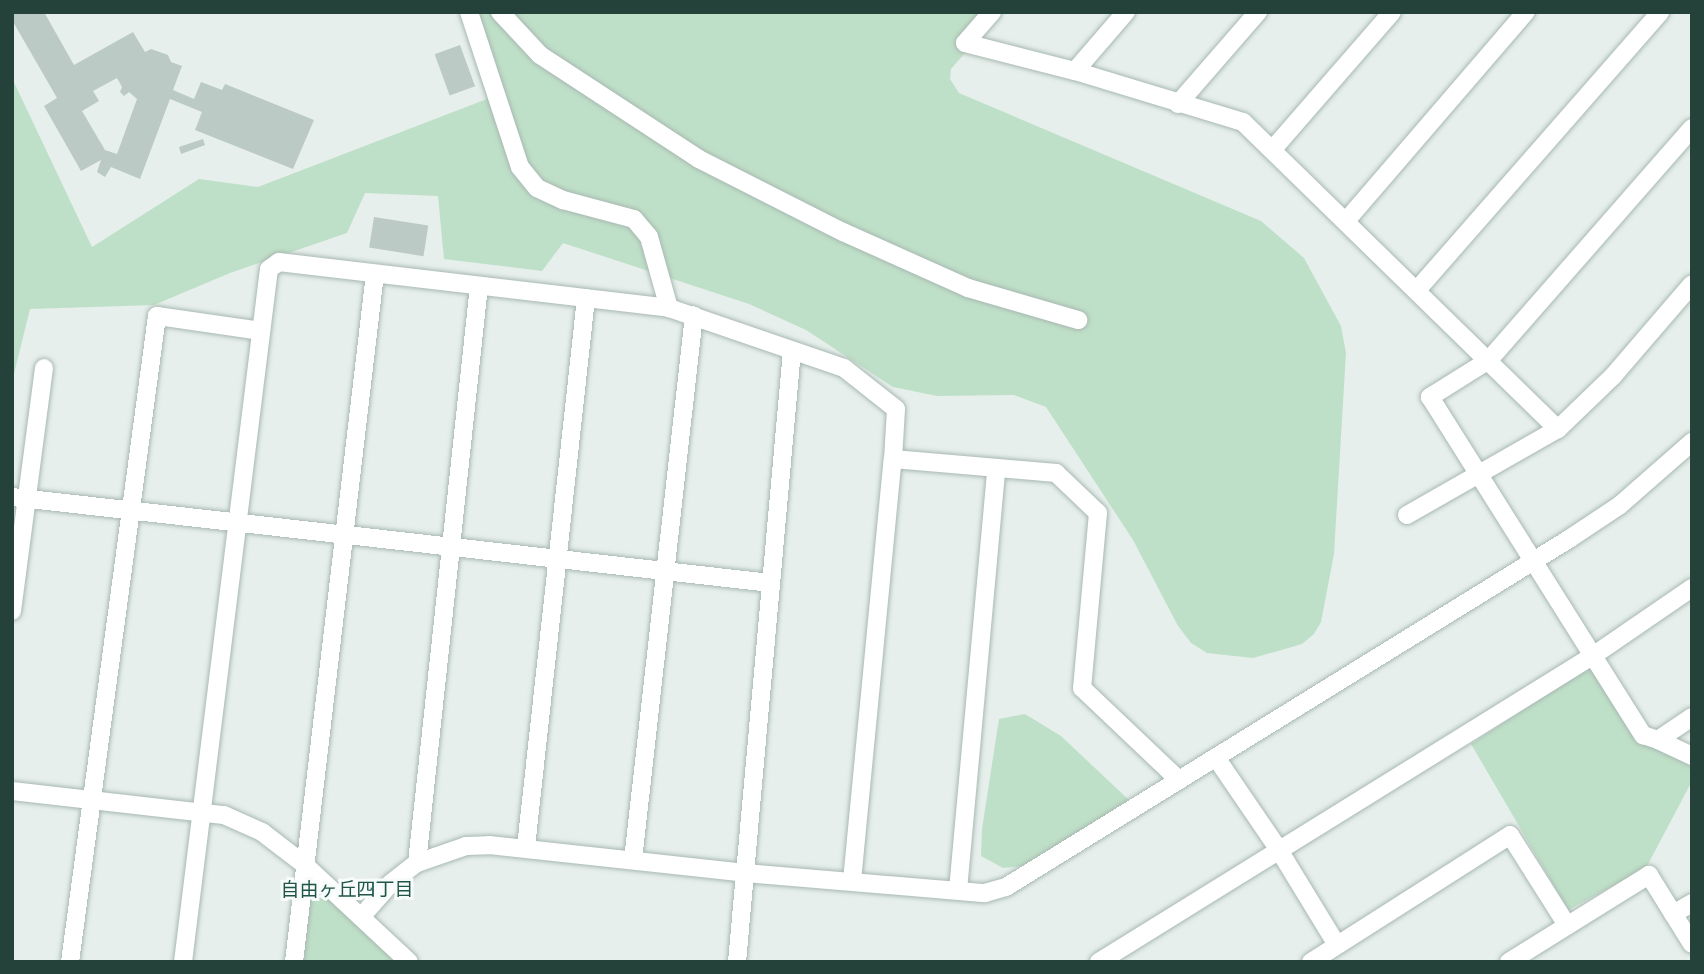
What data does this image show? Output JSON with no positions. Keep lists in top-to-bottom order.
{
  "districts": ["自由ヶ丘四丁目"]
}
